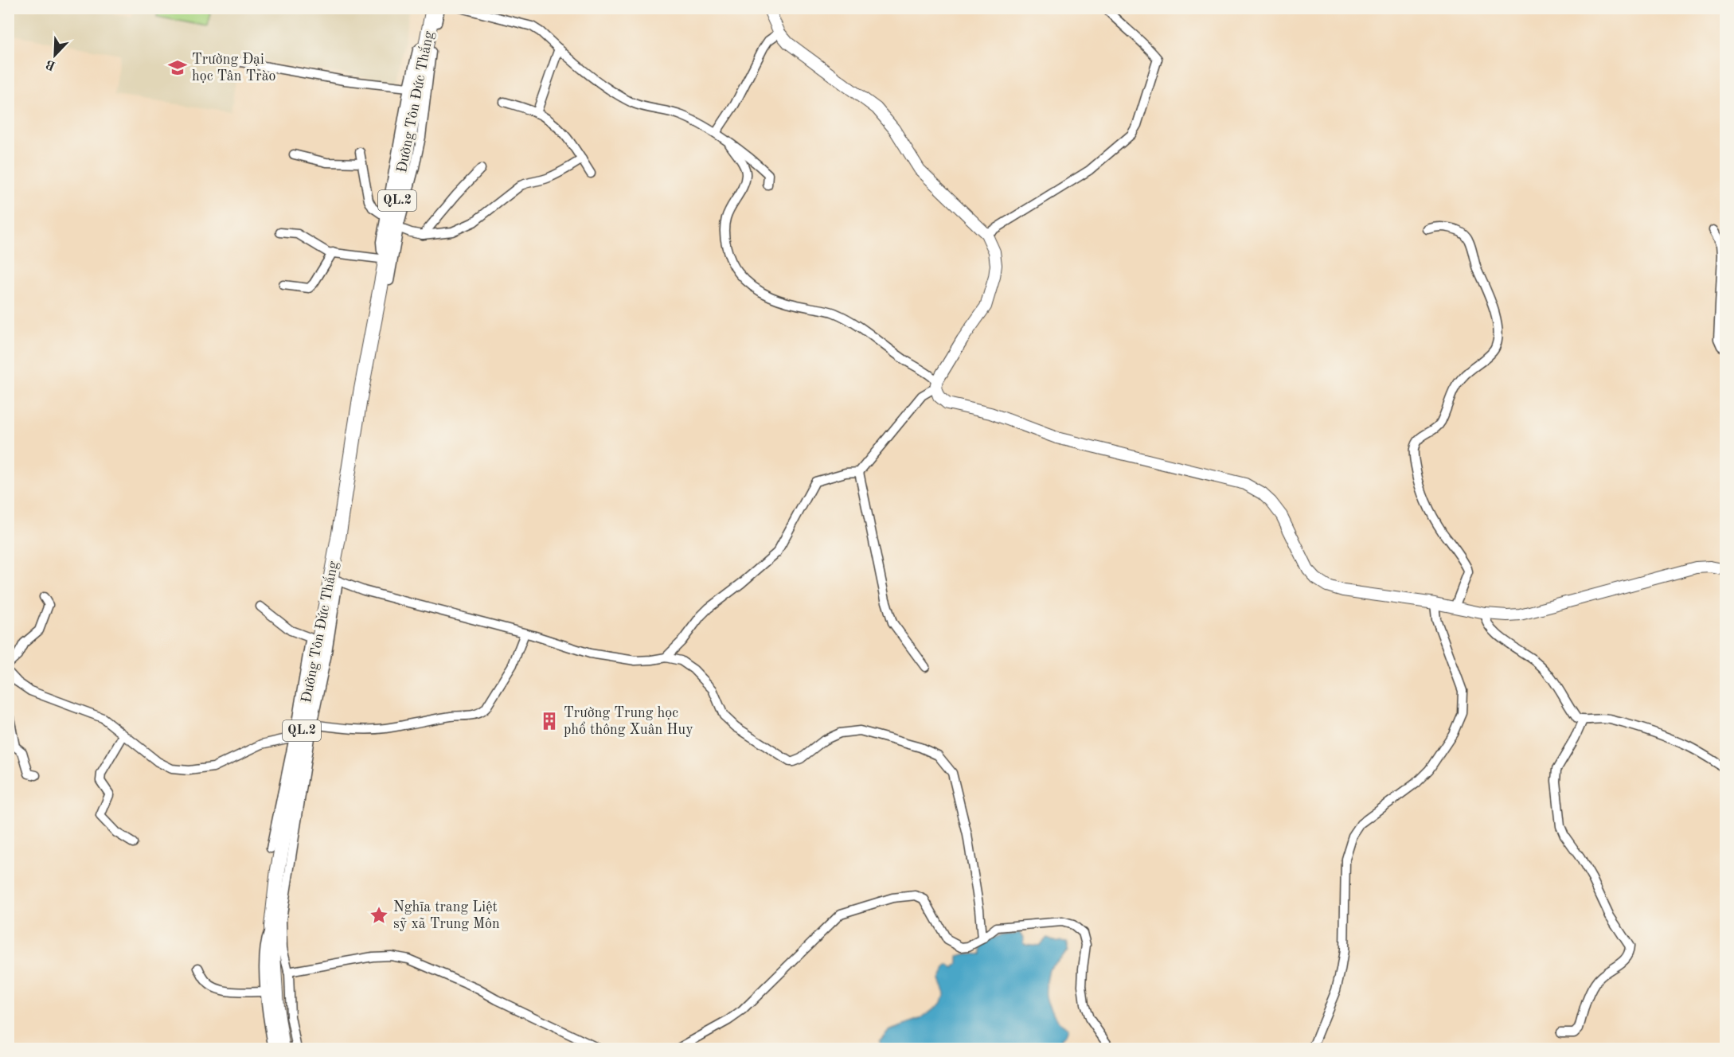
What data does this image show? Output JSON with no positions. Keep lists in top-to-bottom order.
{
  "streets": {
    "highway": ["Đường Tôn Đức Thắng", "QL.2"]
  },
  "places": {
    "school or university": ["Trường Đại học Tân Trào"],
    "building": ["Trường Trung học phổ thông Xuân Huy"],
    "place": ["Nghĩa trang Liệt sỹ xã Trung Môn"]
  },
  "north": "bottom left"
}
